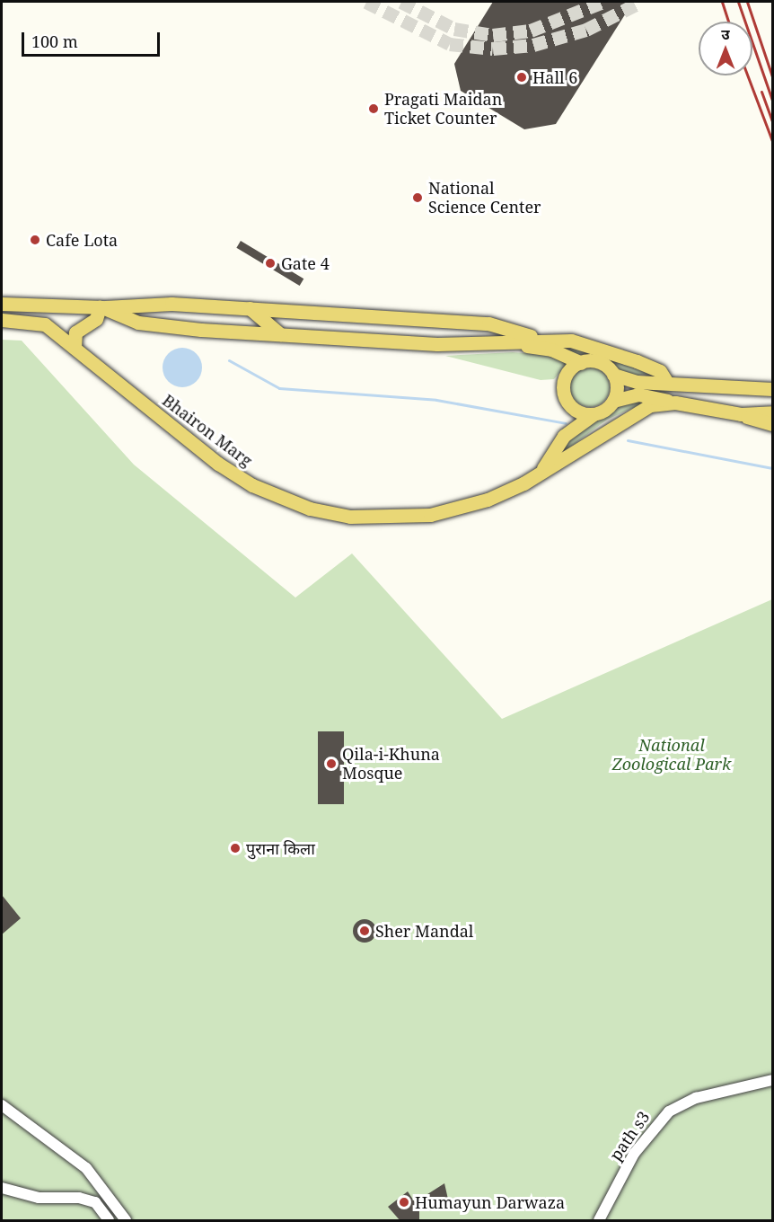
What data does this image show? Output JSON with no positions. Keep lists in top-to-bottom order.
{
  "streets": {
    "main road": ["Bhairon Marg"],
    "street": ["path s3"]
  },
  "parks": ["National Zoological Park"],
  "places": [
    "Hall 6",
    "Pragati Maidan Ticket Counter",
    "National Science Center",
    "Cafe Lota",
    "Gate 4",
    "Qila-i-Khuna Mosque",
    "पुराना किला",
    "Sher Mandal",
    "Humayun Darwaza"
  ],
  "scale_bar": "100 m",
  "north": "top"
}
